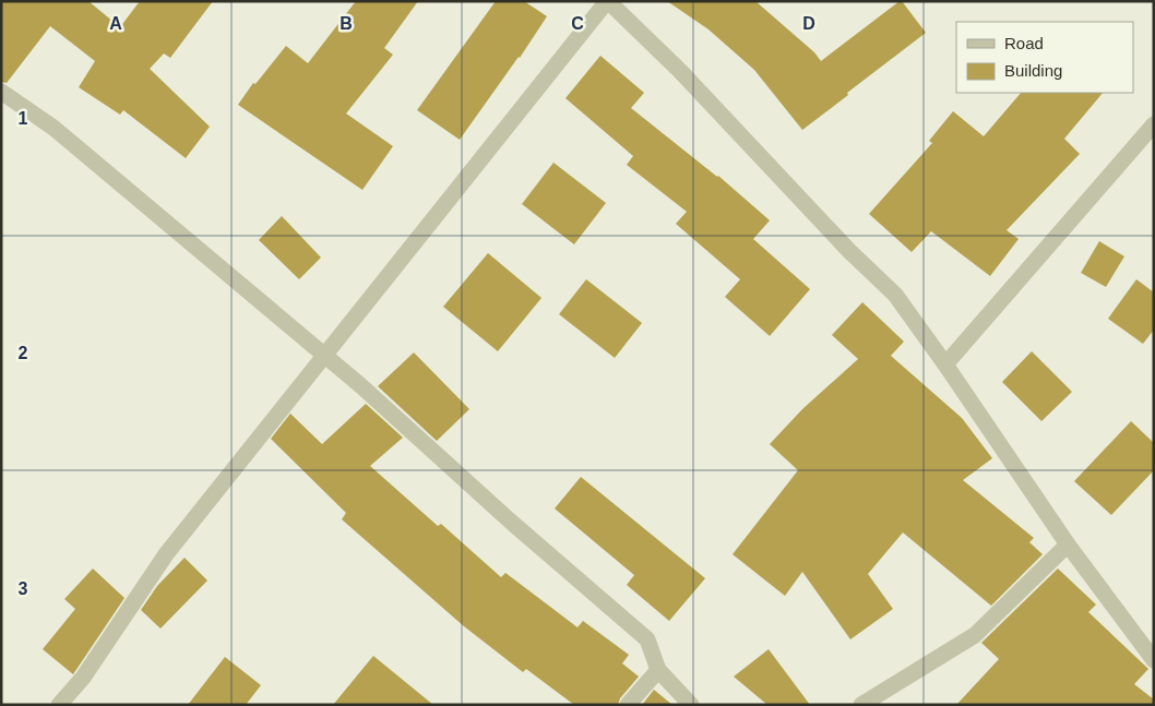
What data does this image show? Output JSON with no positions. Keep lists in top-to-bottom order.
{
  "legend": ["Road", "Building"],
  "grid": {
    "columns": [
      "A",
      "B",
      "C",
      "D"
    ],
    "rows": ["1", "2", "3"]
  }
}
